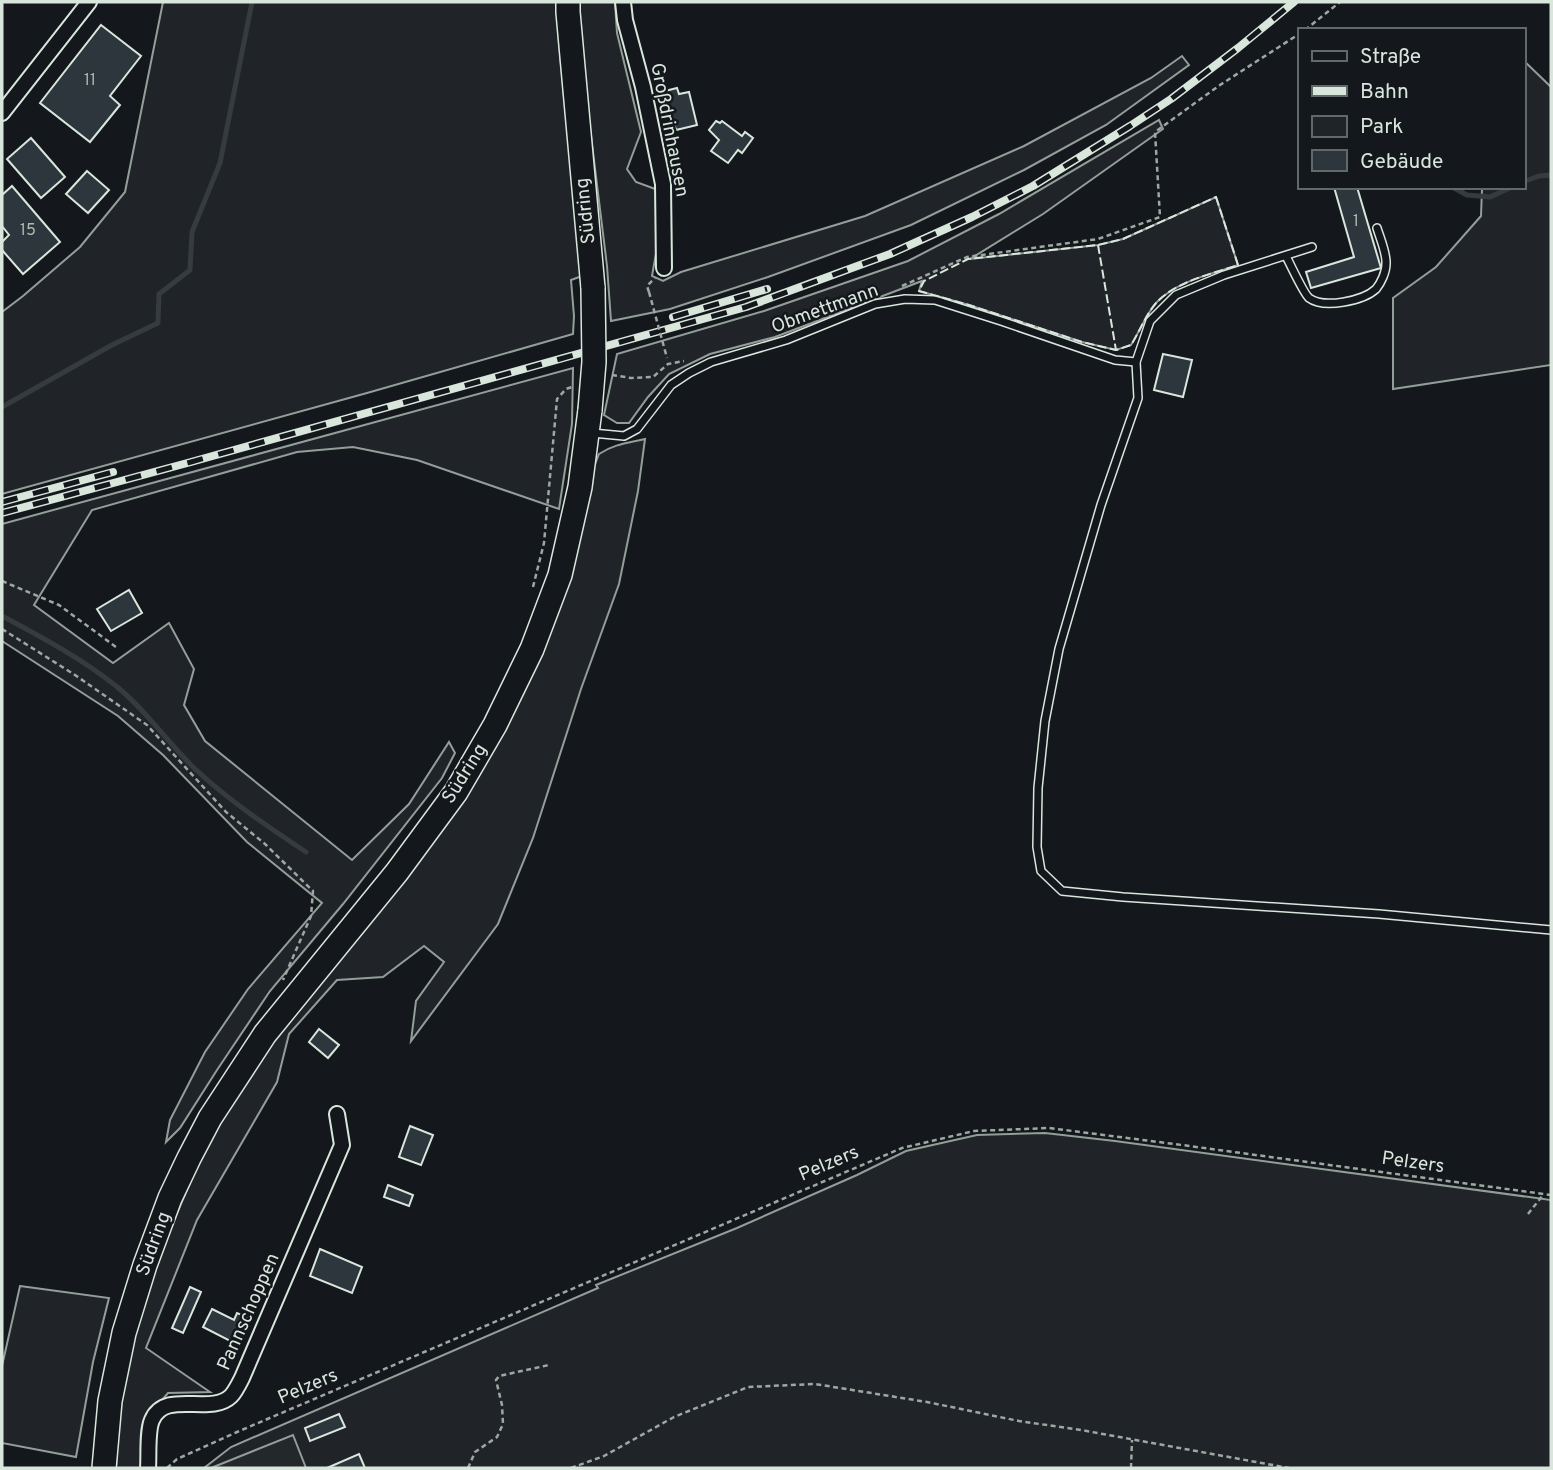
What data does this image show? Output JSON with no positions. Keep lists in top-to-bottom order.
{
  "streets": {
    "main road": ["Südring"],
    "street": ["Großdrinhausen", "Pannschoppen"],
    "lane": ["Obmettmann"],
    "path": ["Pelzers"]
  },
  "crossings": [
    ["Südring", "Obmettmann"]
  ],
  "house_numbers": ["11", "1", "15"],
  "legend": [
    "Straße",
    "Bahn",
    "Park",
    "Gebäude"
  ]
}
